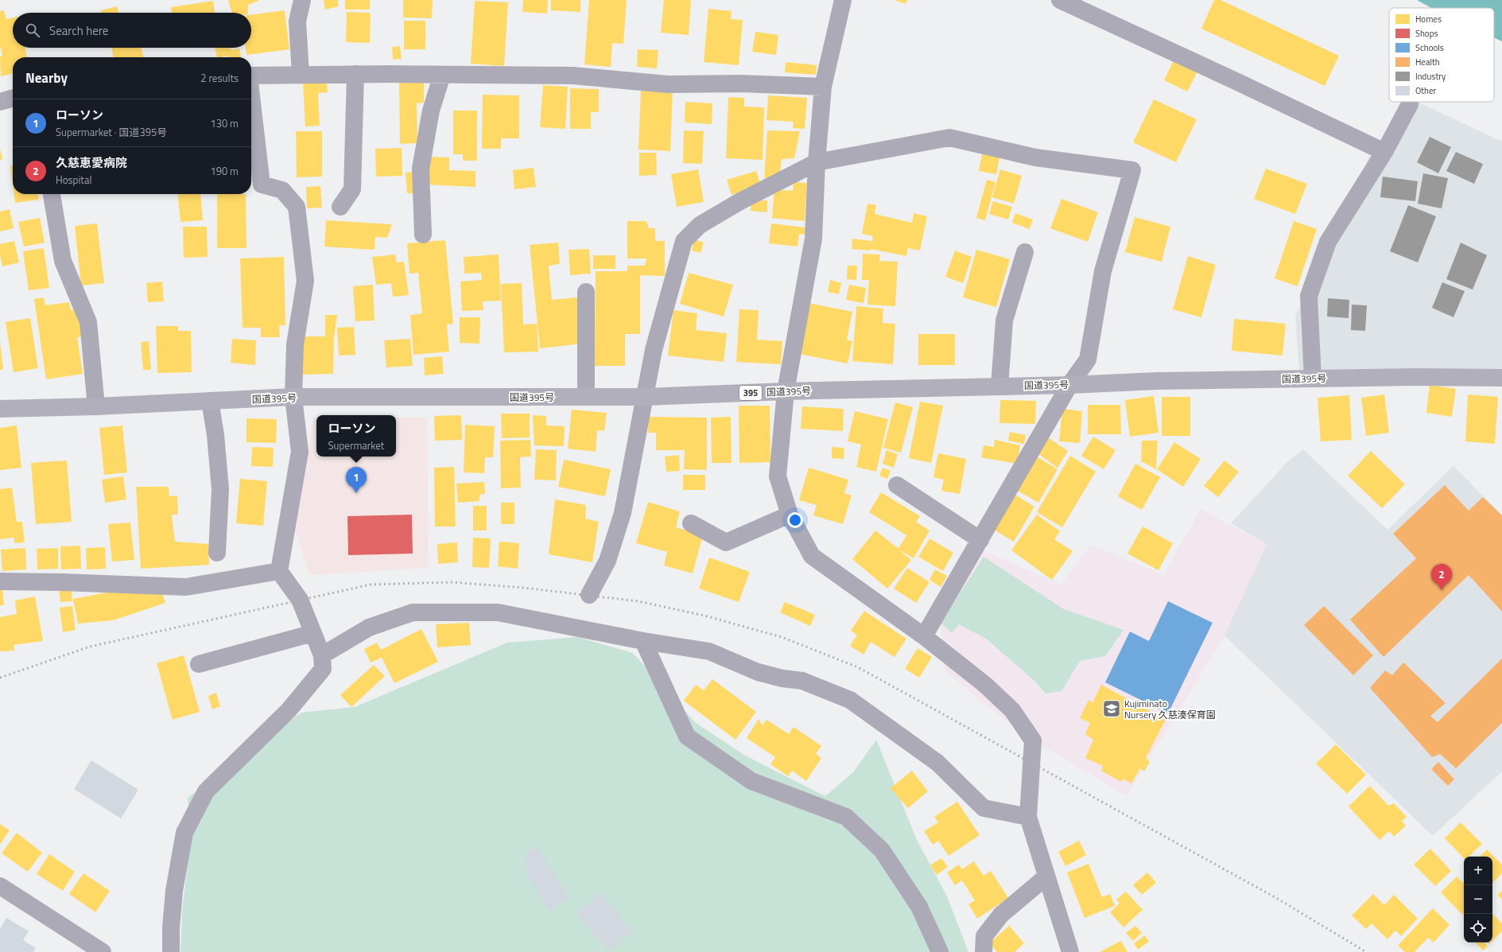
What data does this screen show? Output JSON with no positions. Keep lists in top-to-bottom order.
{
  "streets": {
    "highway": ["国道395号", "395"]
  },
  "places": {
    "school or university": ["Kujiminato Nursery 久慈湊保育園"]
  },
  "legend": [
    "Homes",
    "Shops",
    "Schools",
    "Health",
    "Industry",
    "Other"
  ],
  "page": {
    "search": "Search here",
    "heading": ["Nearby", "2 results"],
    "list": [
      {
        "mark": "1",
        "name": "ローソン",
        "note": "Supermarket · 国道395号",
        "value": "130 m"
      },
      {
        "mark": "2",
        "name": "久慈恵愛病院",
        "note": "Hospital",
        "value": "190 m"
      }
    ],
    "popup": ["ローソン", "Supermarket"],
    "pins": ["1", "2"],
    "map_buttons": ["+", "−"]
  }
}
